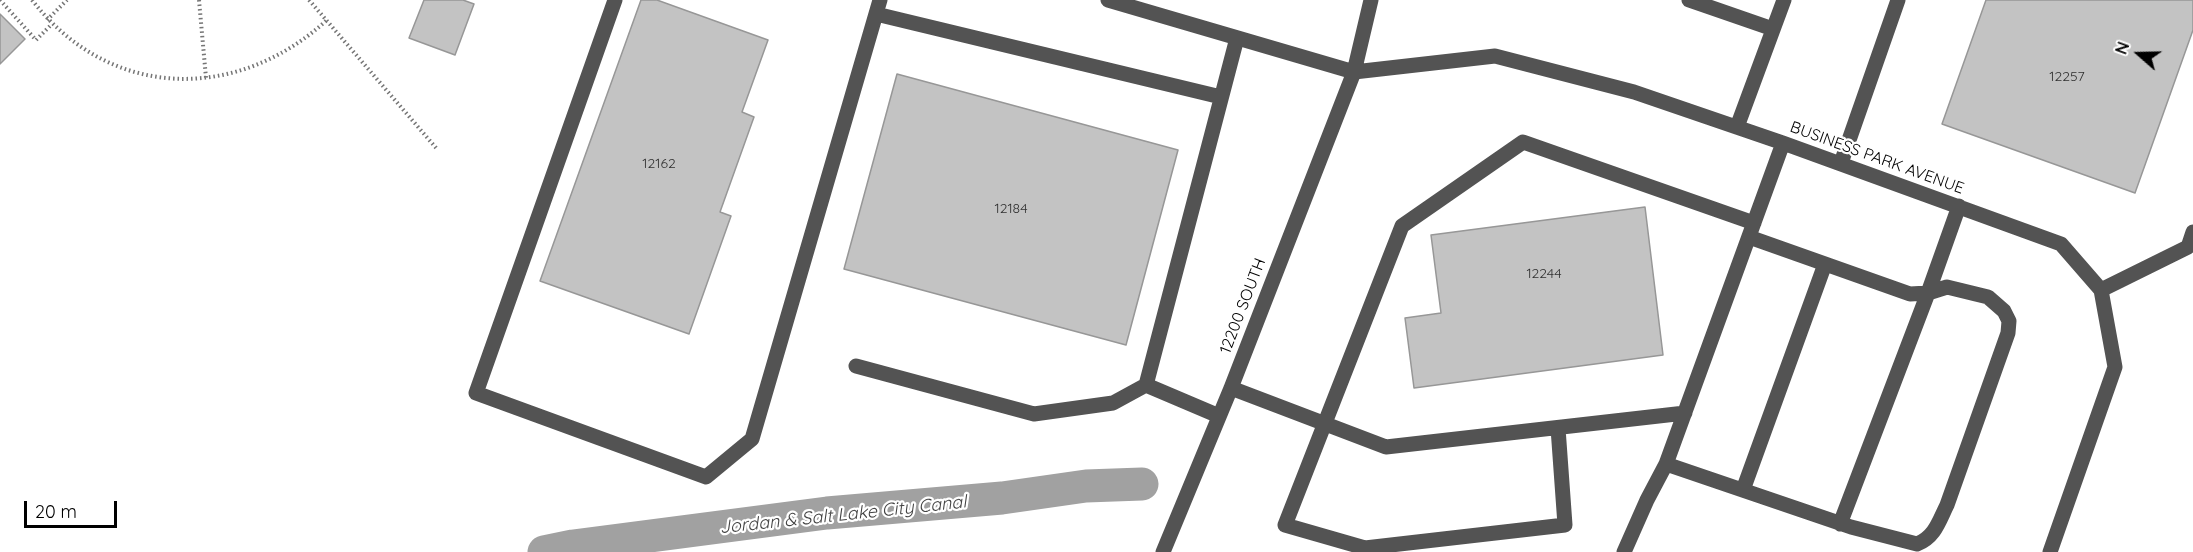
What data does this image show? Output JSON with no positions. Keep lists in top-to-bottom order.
{
  "streets": {
    "street": ["BUSINESS PARK AVENUE", "12200 SOUTH"]
  },
  "crossings": [
    ["BUSINESS PARK AVENUE", "12200 SOUTH"]
  ],
  "water": ["Jordan & Salt Lake City Canal"],
  "house_numbers": [
    "12257",
    "12162",
    "12184",
    "12244"
  ],
  "scale_bar": "20 m",
  "north": "left"
}
